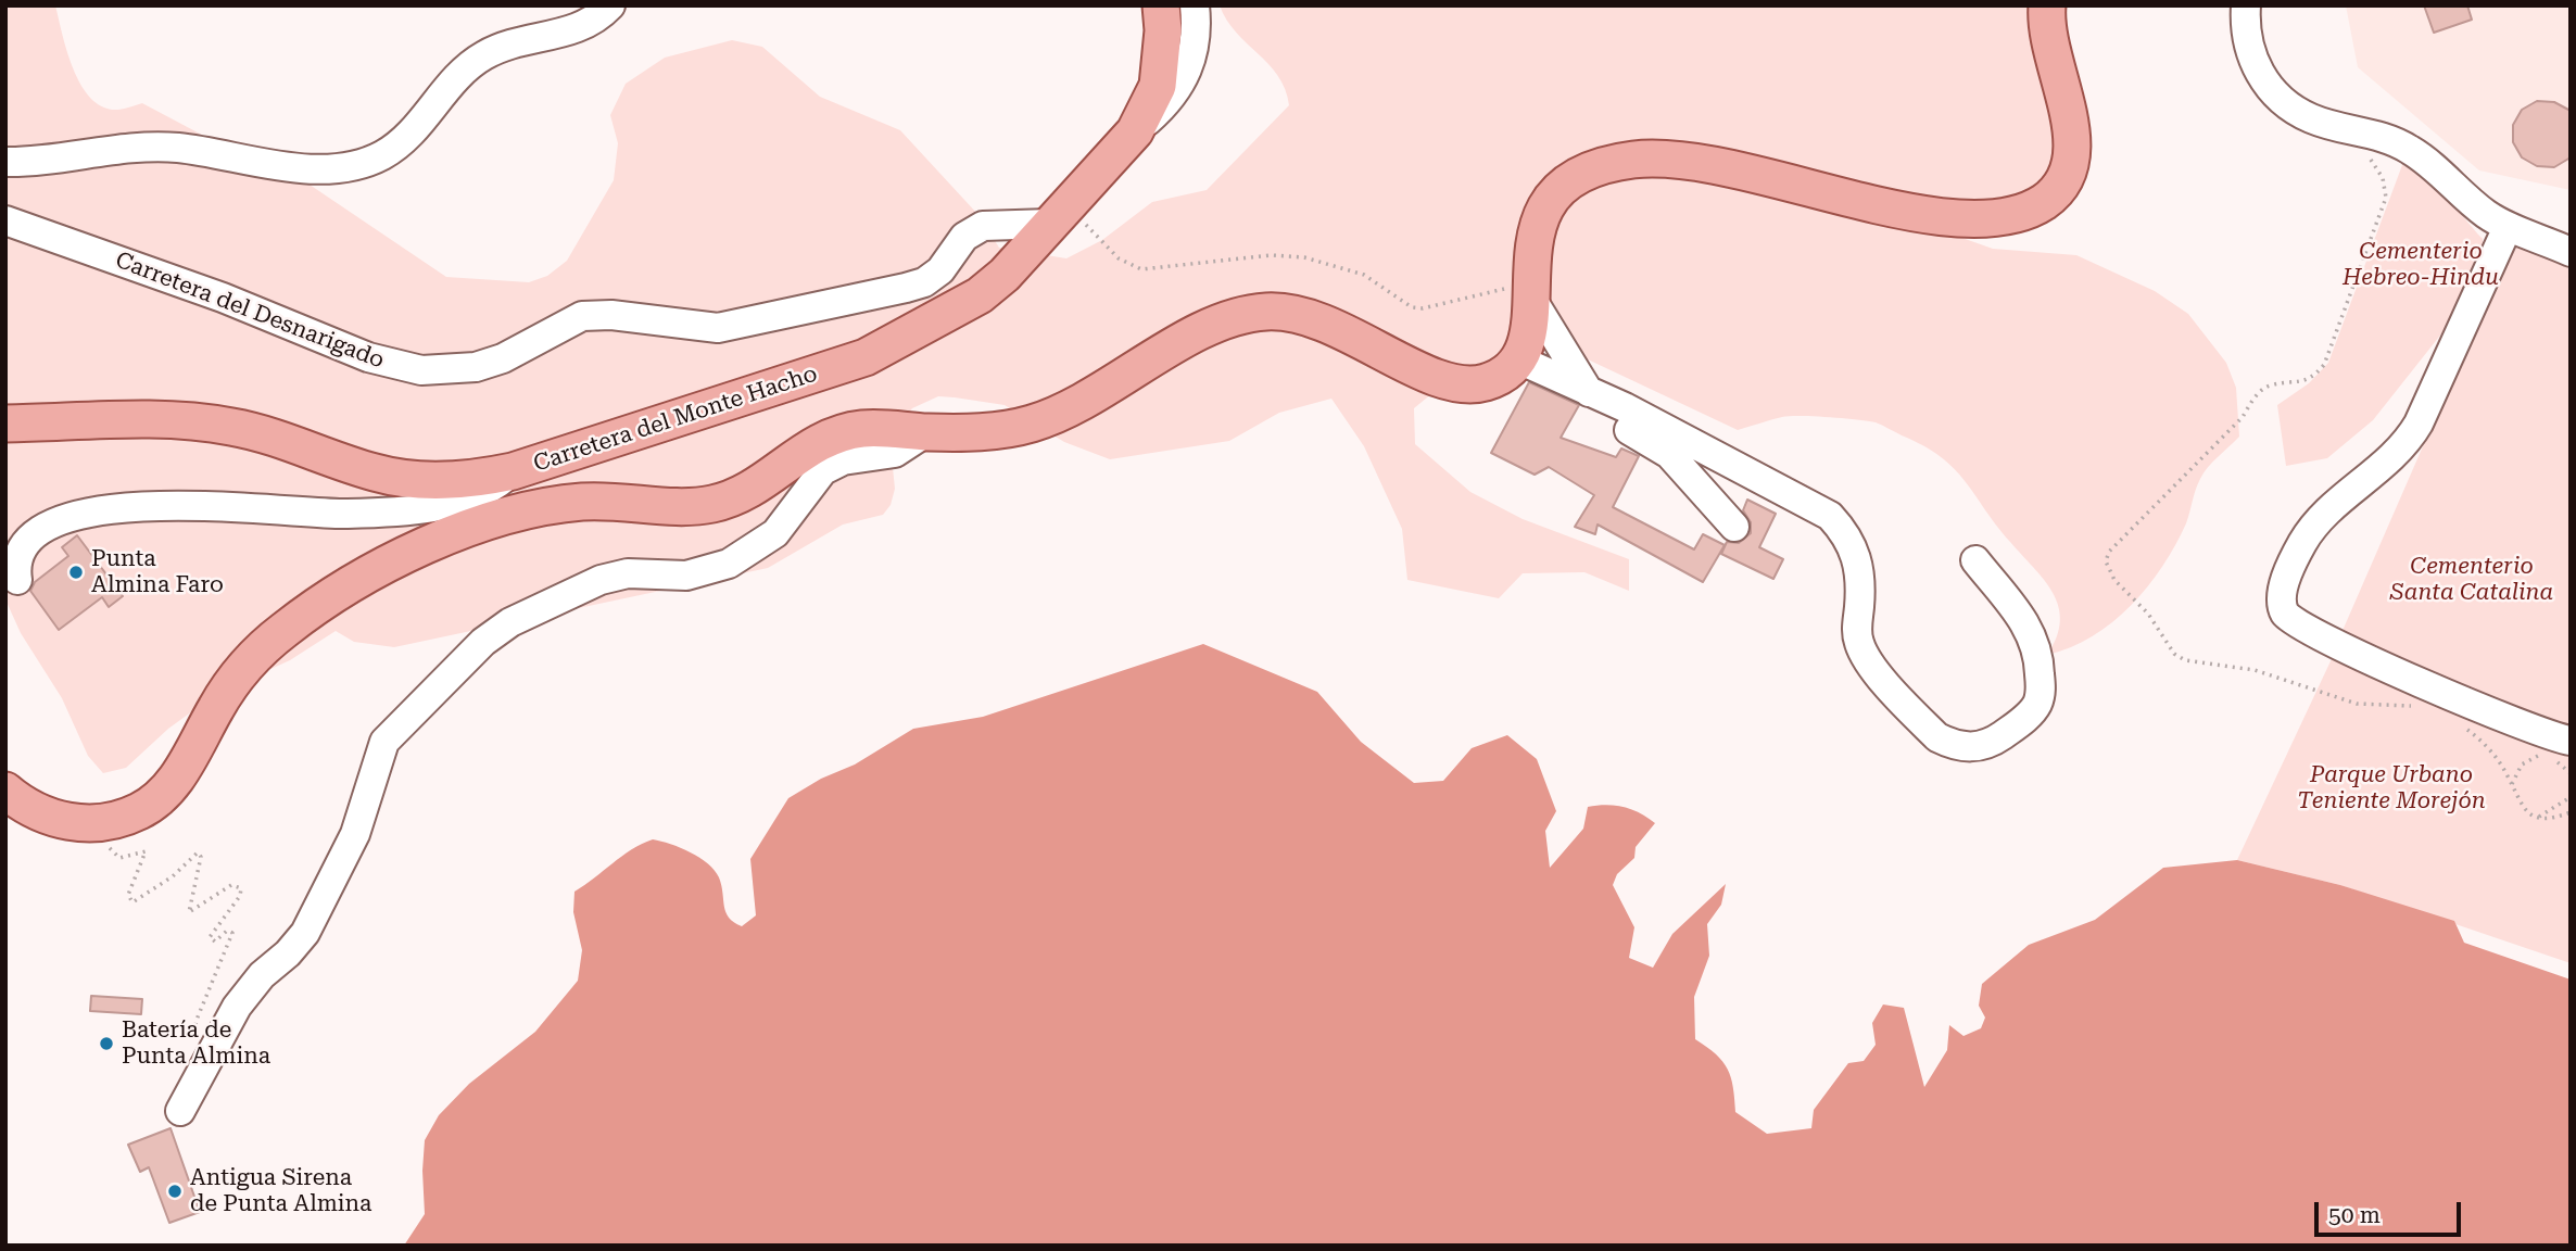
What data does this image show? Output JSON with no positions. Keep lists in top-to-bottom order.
{
  "streets": {
    "main road": ["Carretera del Monte Hacho"],
    "street": ["Carretera del Desnarigado"]
  },
  "crossings": [
    ["Carretera del Desnarigado", "Carretera del Monte Hacho"]
  ],
  "parks": ["Cementerio Hebreo-Hindu", "Cementerio Santa Catalina", "Parque Urbano Teniente Morejón"],
  "places": ["Punta Almina Faro", "Batería de Punta Almina", "Antigua Sirena de Punta Almina"],
  "scale_bar": "50 m"
}
